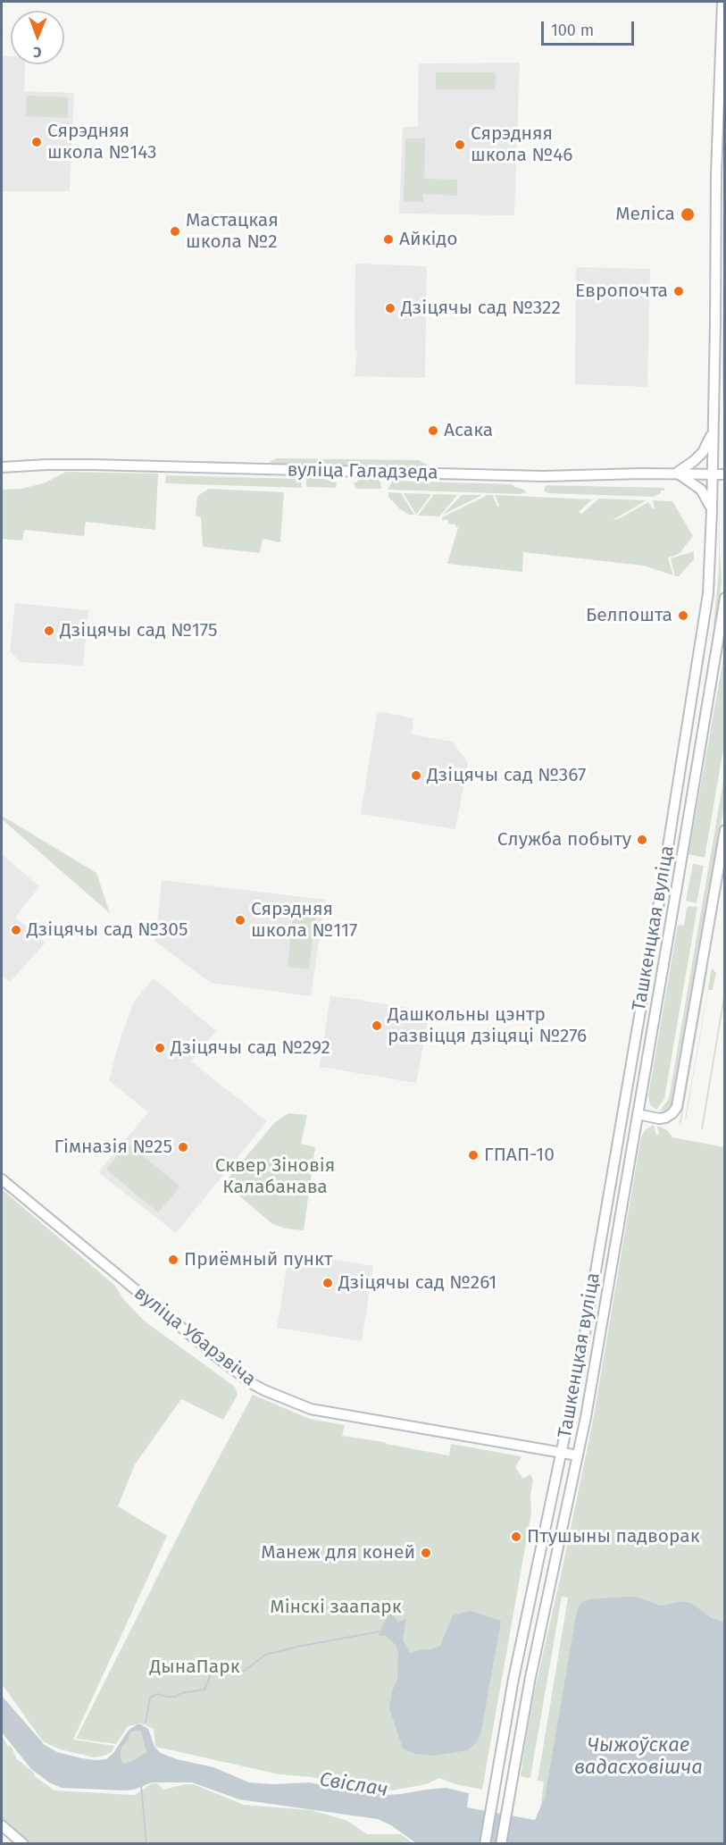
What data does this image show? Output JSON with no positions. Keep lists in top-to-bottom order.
{
  "streets": {
    "main road": ["вуліца Галадзеда", "Ташкенцкая вуліца", "вуліца Убарэвіча"]
  },
  "crossings": [
    ["вуліца Галадзеда", "Ташкенцкая вуліца"],
    ["Ташкенцкая вуліца", "вуліца Убарэвіча"]
  ],
  "water": ["Чыжоўскае вадасховішча", "Свіслач"],
  "parks": ["Сквер Зіновія Калабанава", "Мінскі заапарк", "ДынаПарк"],
  "places": [
    "Сярэдняя школа №143",
    "Сярэдняя школа №46",
    "Меліса",
    "Мастацкая школа №2",
    "Айкідо",
    "Европочта",
    "Дзіцячы сад №322",
    "Асака",
    "Белпошта",
    "Дзіцячы сад №175",
    "Дзіцячы сад №367",
    "Служба побыту",
    "Сярэдняя школа №117",
    "Дзіцячы сад №305",
    "Дашкольны цэнтр развіцця дзіцяці №276",
    "Дзіцячы сад №292",
    "Гімназія №25",
    "ГПАП-10",
    "Приёмный пункт",
    "Дзіцячы сад №261",
    "Птушыны падворак",
    "Манеж для коней"
  ],
  "scale_bar": "100 m",
  "north": "bottom"
}
